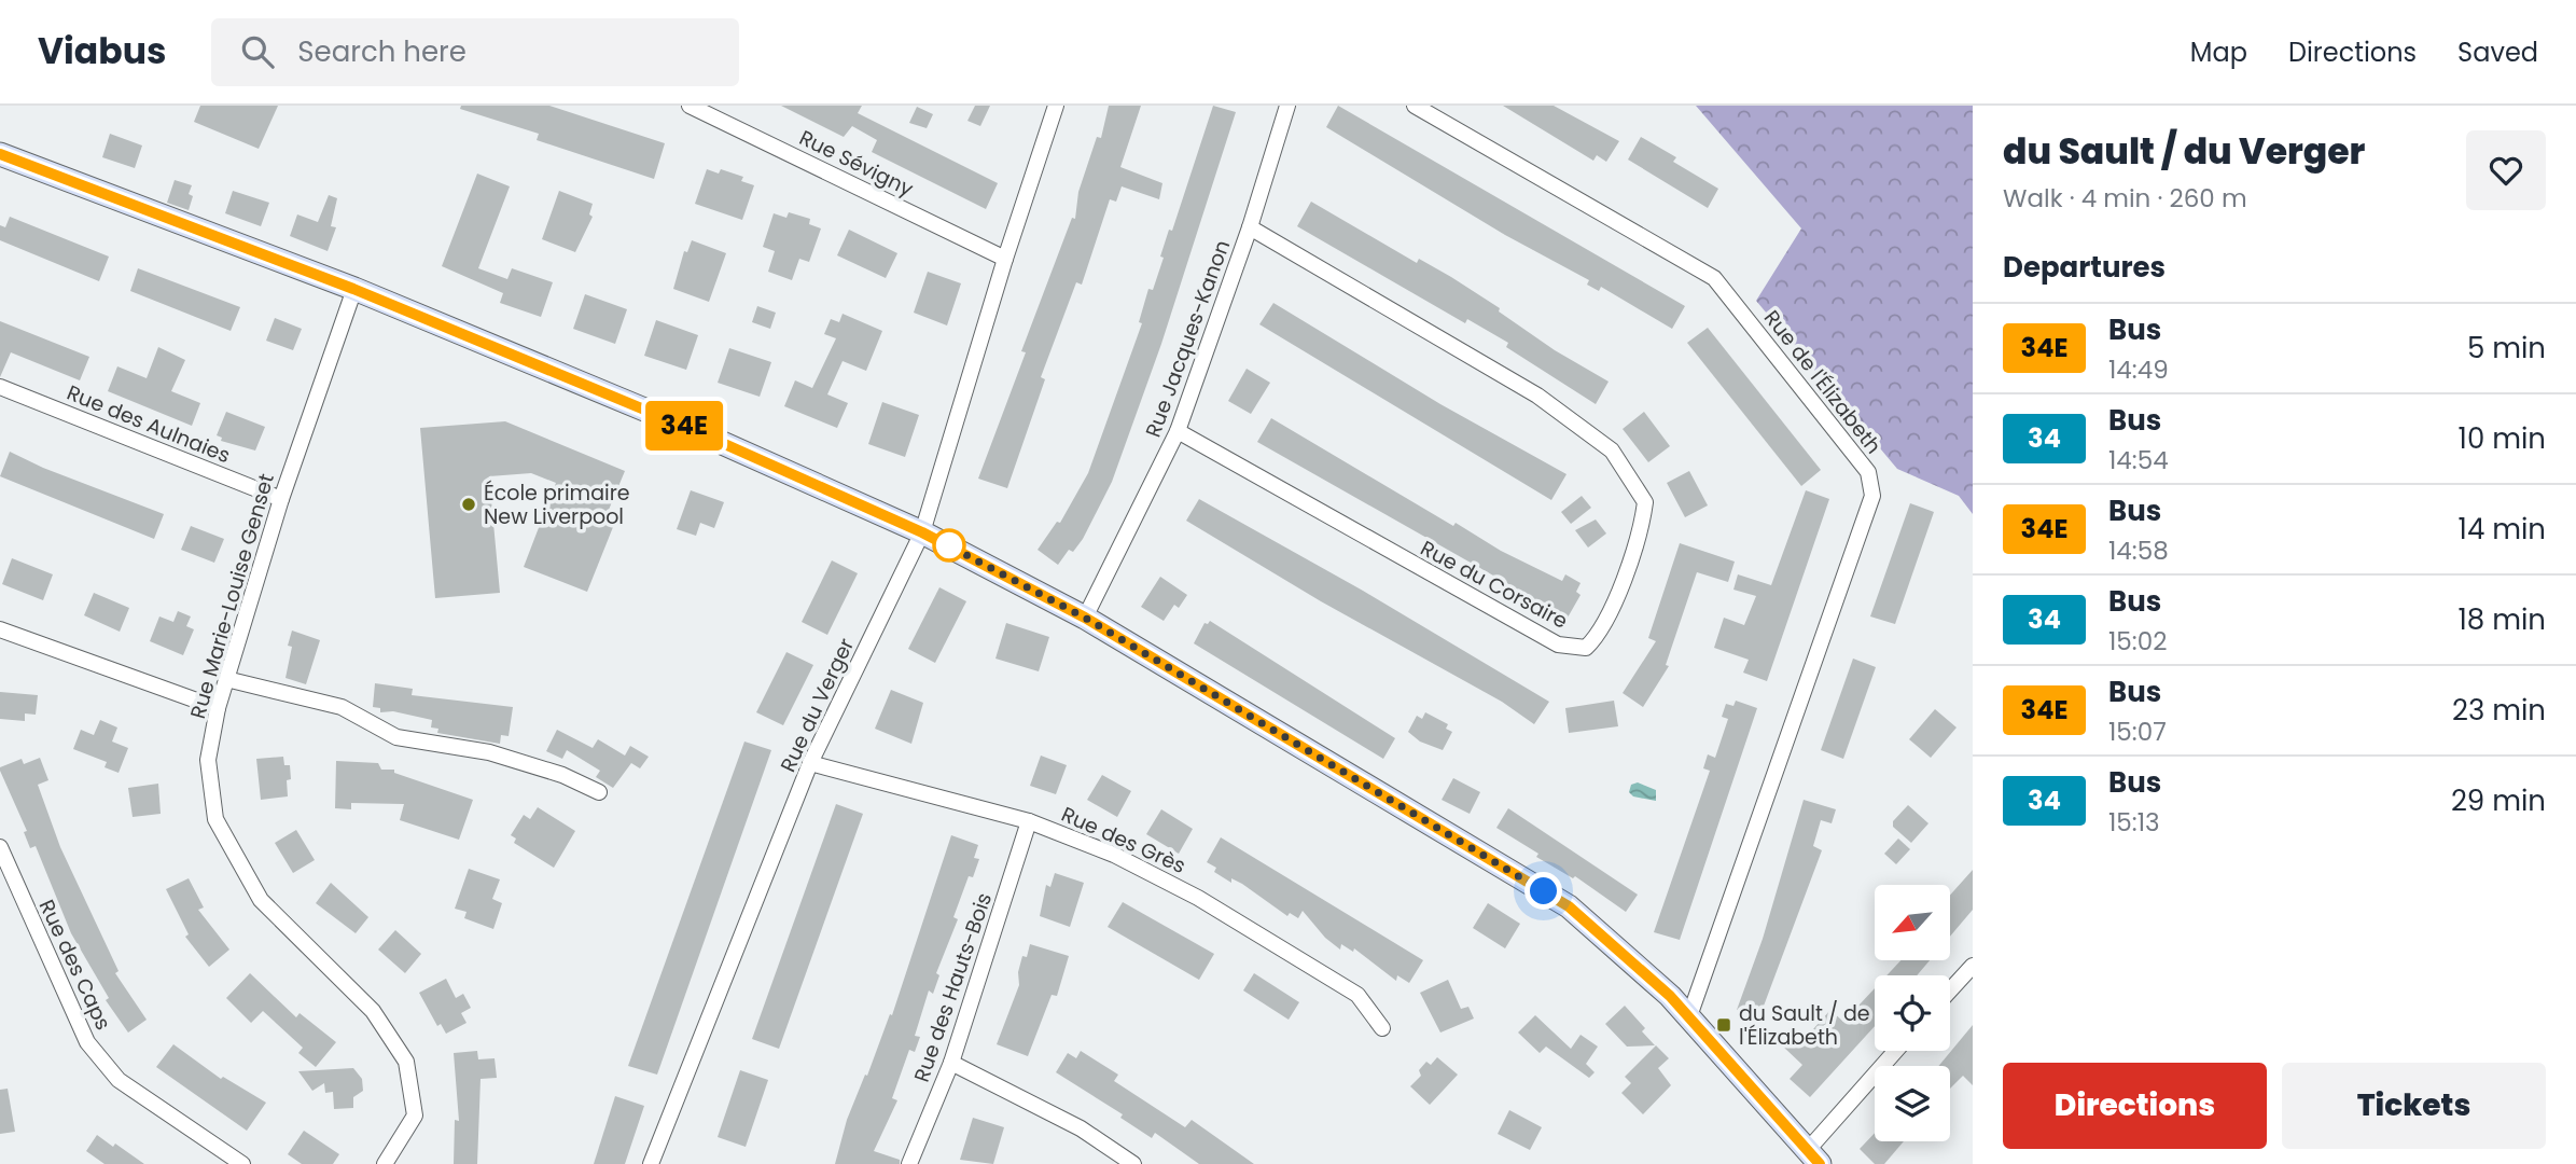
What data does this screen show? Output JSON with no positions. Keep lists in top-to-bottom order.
{
  "streets": {
    "street": [
      "Rue Sévigny",
      "Rue Jacques-Kanon",
      "Rue de l'Élizabeth",
      "Rue des Aulnaies",
      "Rue du Corsaire",
      "Rue Marie-Louise Genset",
      "Rue du Verger",
      "Rue des Grès",
      "Rue des Caps",
      "Rue des Hauts-Bois"
    ]
  },
  "crossings": [
    ["Rue Sévigny", "Rue du Verger"],
    ["Rue Jacques-Kanon", "Rue du Corsaire"],
    ["Rue des Aulnaies", "Rue Marie-Louise Genset"],
    ["Rue du Verger", "Rue des Grès"],
    ["Rue des Grès", "Rue des Hauts-Bois"]
  ],
  "places": {
    "other": ["École primaire New Liverpool"],
    "transit": ["du Sault / de l'Élizabeth"]
  },
  "lines": ["bus line 34E"],
  "north": "bottom left",
  "page": {
    "header": "Viabus",
    "search": "Search here",
    "nav": ["Map", "Directions", "Saved"],
    "on_map": "34E",
    "heading": [
      ["du Sault / du Verger", "Walk · 4 min · 260 m"],
      "Departures"
    ],
    "list": [
      {
        "mark": "34E",
        "name": "Bus",
        "note": "14:49",
        "value": "5 min"
      },
      {
        "mark": "34",
        "name": "Bus",
        "note": "14:54",
        "value": "10 min"
      },
      {
        "mark": "34E",
        "name": "Bus",
        "note": "14:58",
        "value": "14 min"
      },
      {
        "mark": "34",
        "name": "Bus",
        "note": "15:02",
        "value": "18 min"
      },
      {
        "mark": "34E",
        "name": "Bus",
        "note": "15:07",
        "value": "23 min"
      },
      {
        "mark": "34",
        "name": "Bus",
        "note": "15:13",
        "value": "29 min"
      }
    ],
    "buttons": ["Directions", "Tickets"]
  }
}
